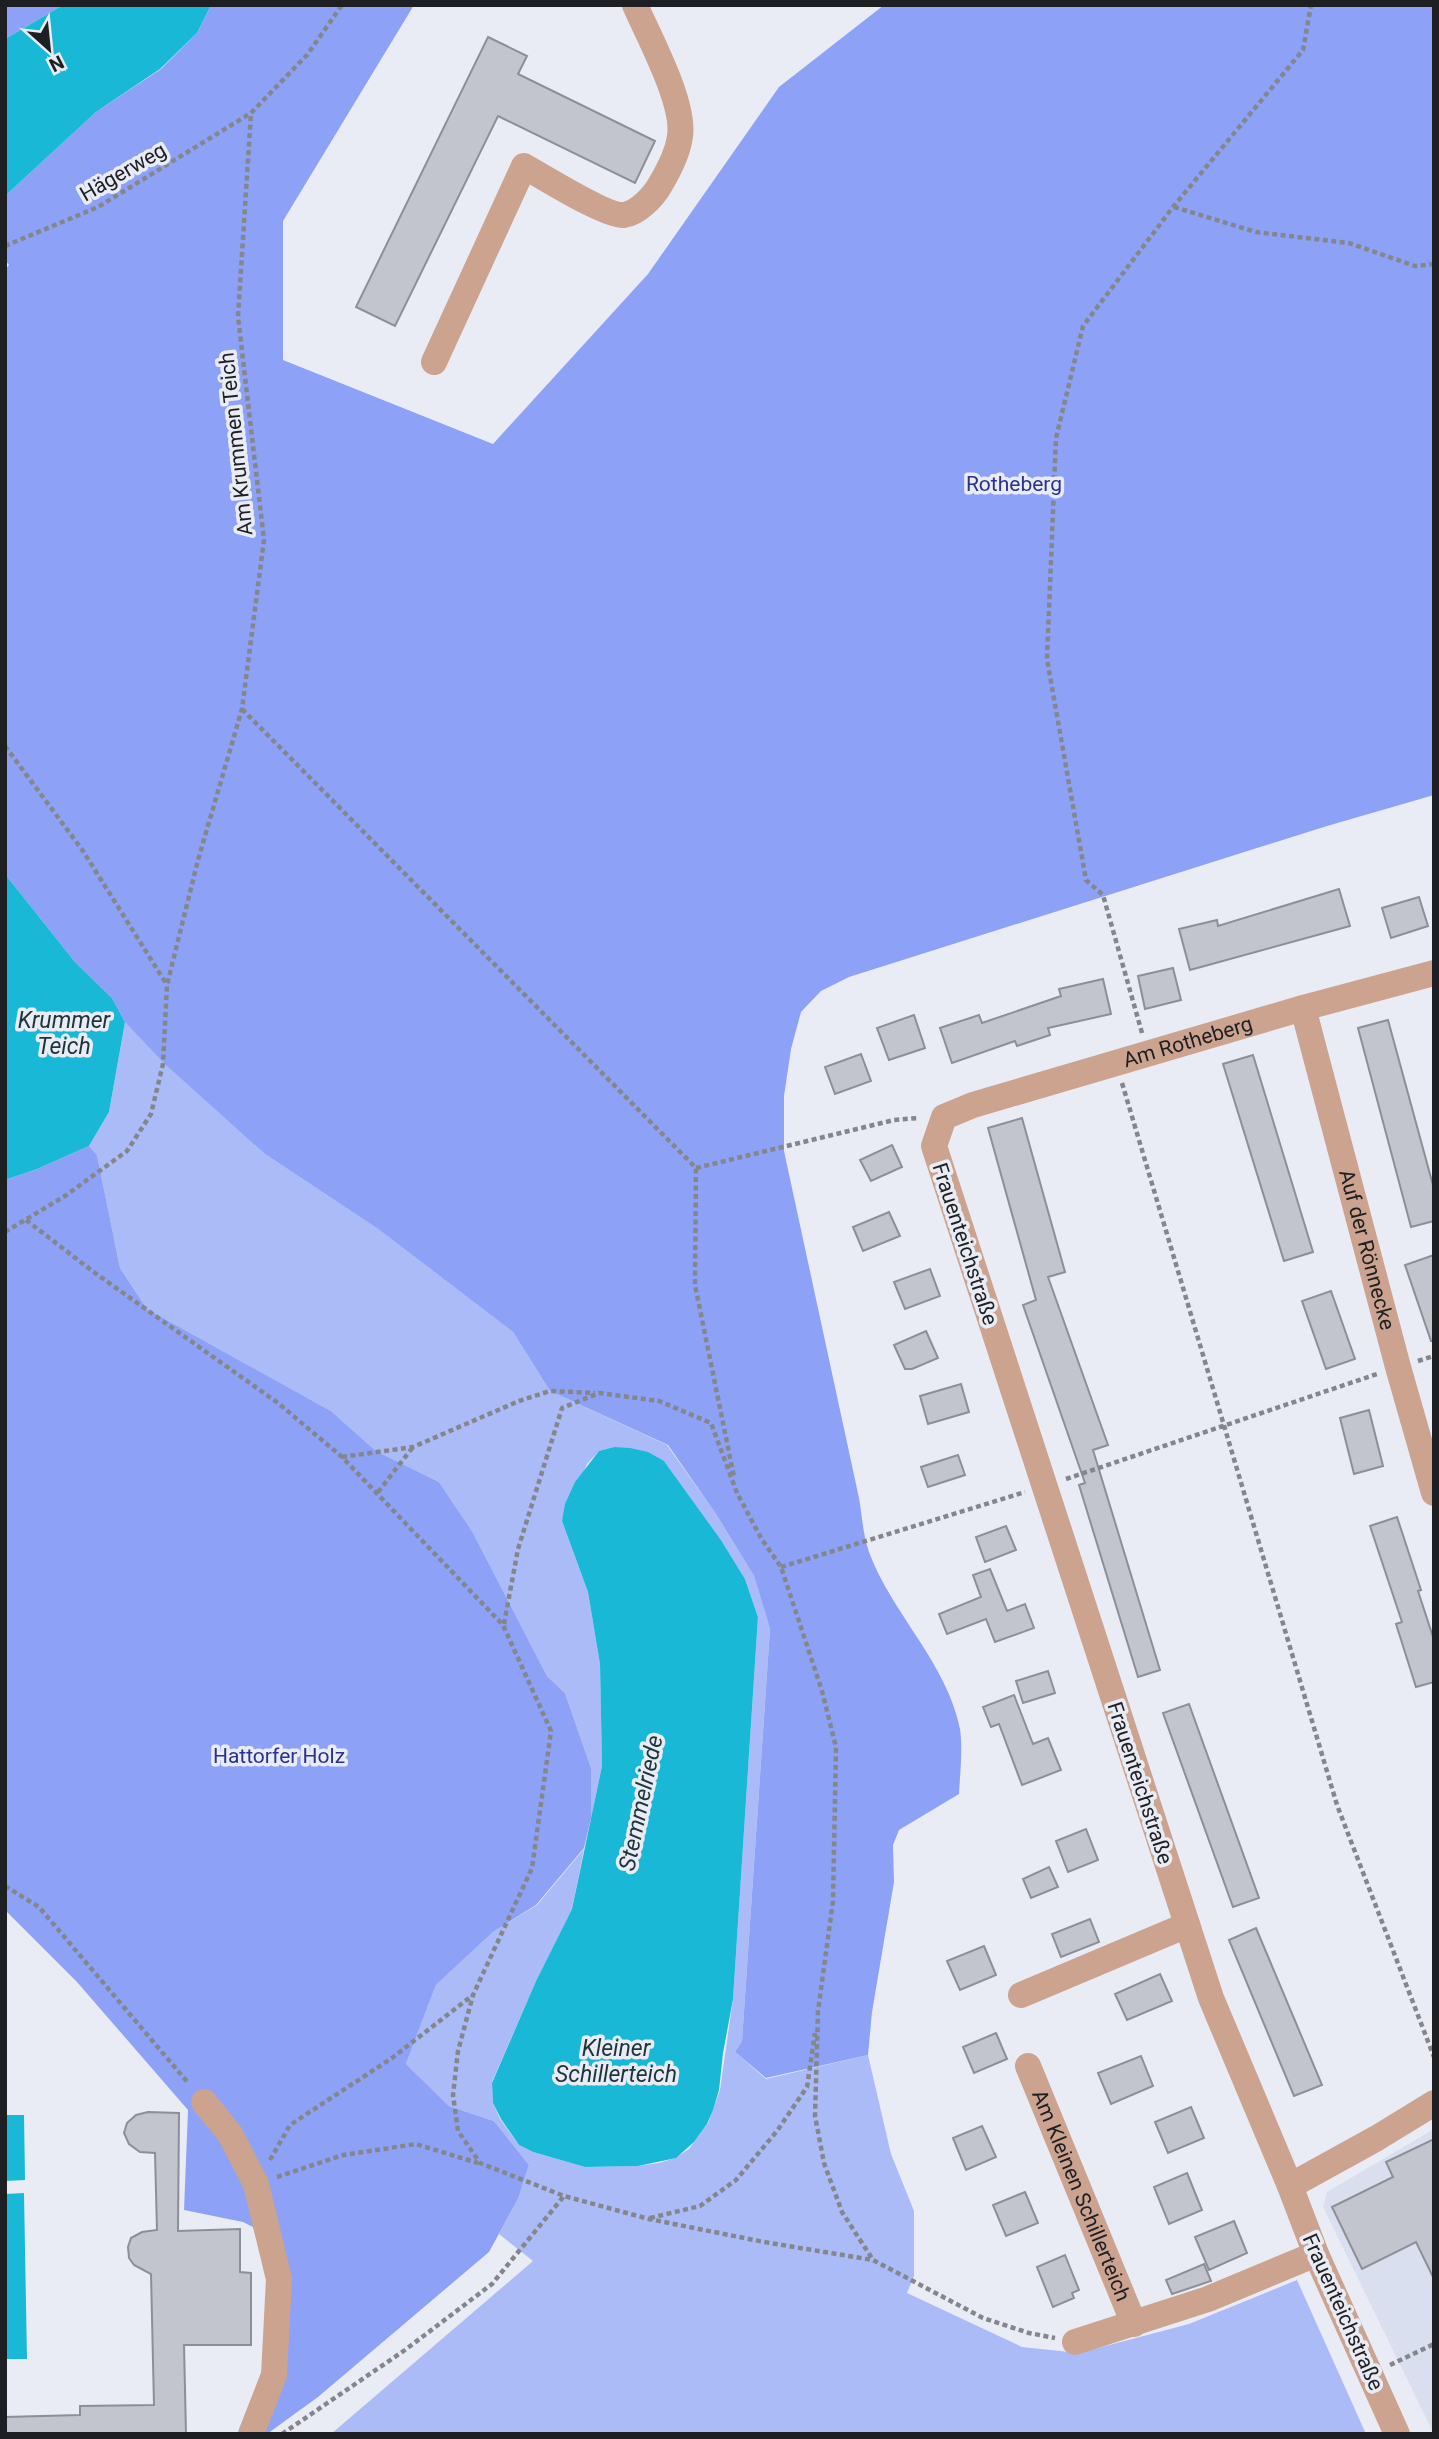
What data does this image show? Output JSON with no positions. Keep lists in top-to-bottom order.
{
  "streets": {
    "street": [
      "Am Rotheberg",
      "Frauenteichstraße",
      "Auf der Rönnecke",
      "Am Kleinen Schillerteich"
    ],
    "path": ["Hägerweg", "Am Krummen Teich"]
  },
  "crossings": [
    ["Hägerweg", "Am Krummen Teich"],
    ["Am Rotheberg", "Frauenteichstraße"],
    ["Am Rotheberg", "Auf der Rönnecke"],
    ["Frauenteichstraße", "Am Kleinen Schillerteich"]
  ],
  "water": ["Krummer Teich", "Stemmelriede", "Kleiner Schillerteich"],
  "parks": ["Rotheberg", "Hattorfer Holz"],
  "north": "bottom right"
}
